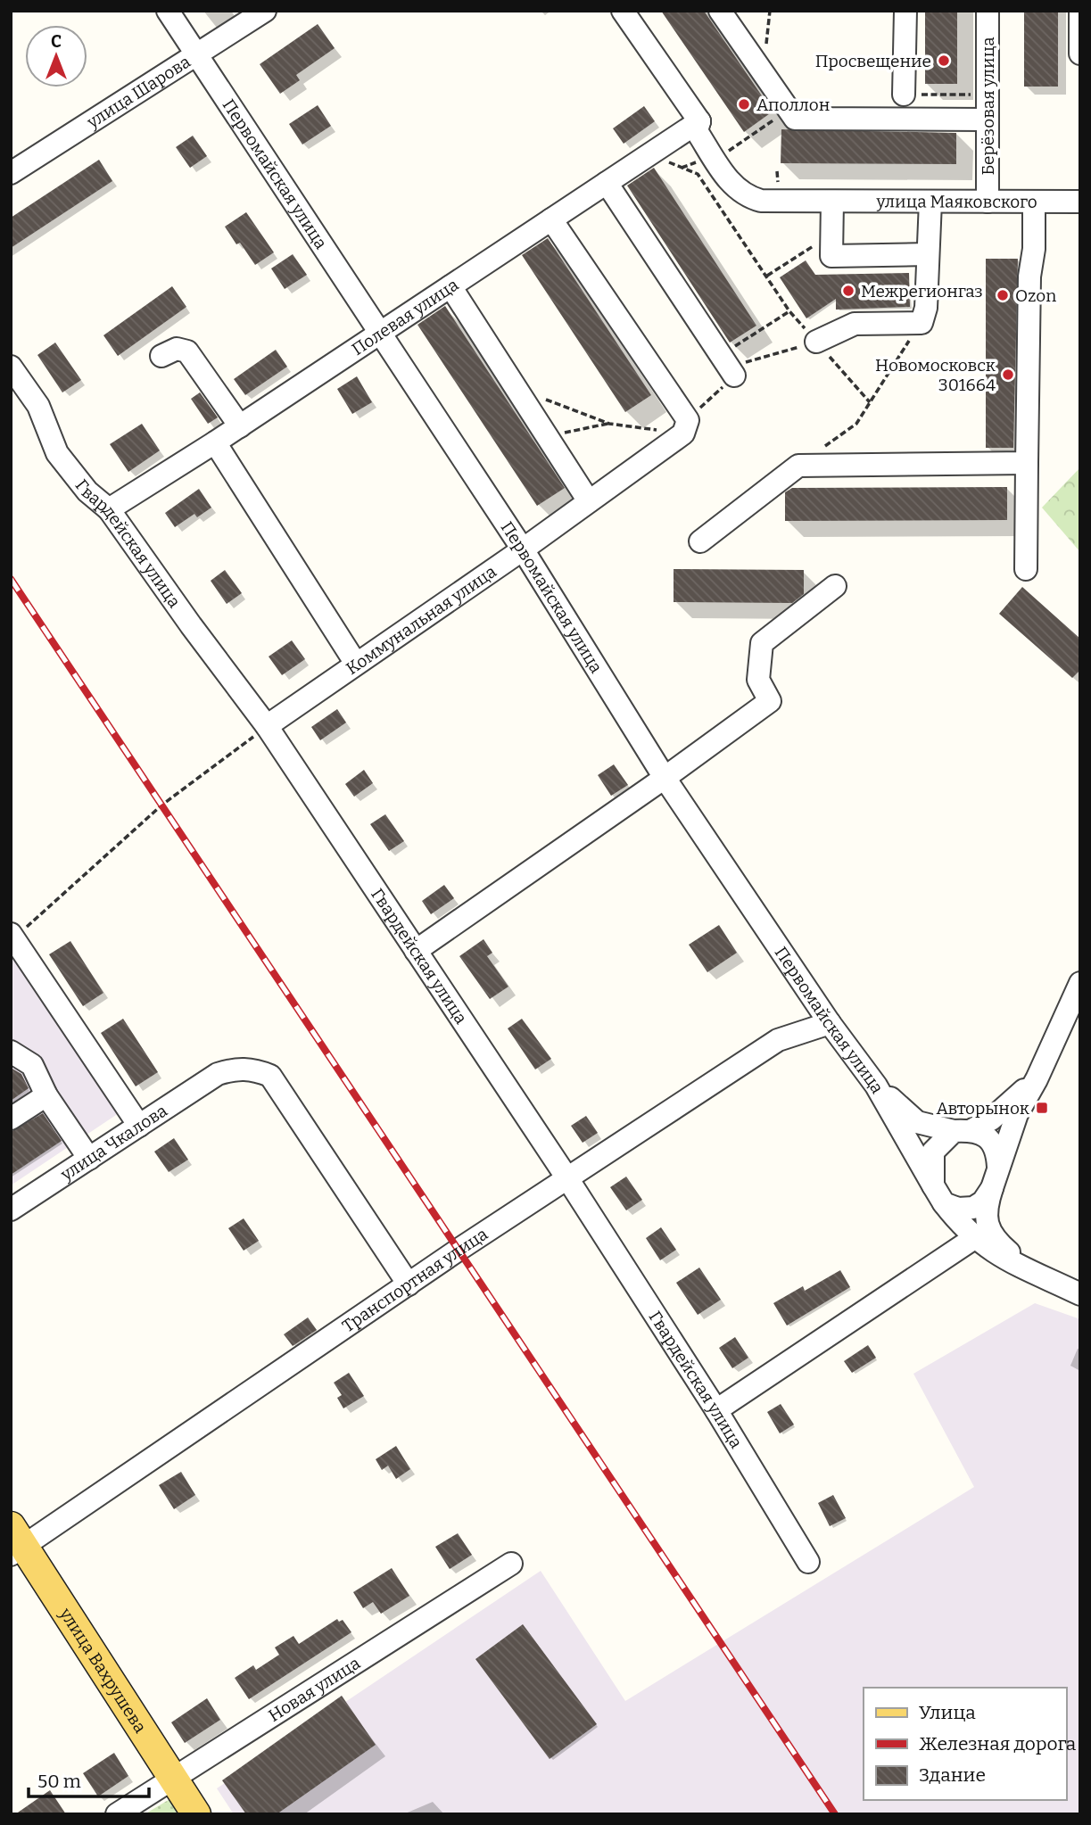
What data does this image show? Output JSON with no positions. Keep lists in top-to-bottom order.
{
  "streets": {
    "main road": ["улица Вахрушева"],
    "street": [
      "улица Шарова",
      "Берёзовая улица",
      "Первомайская улица",
      "улица Маяковского",
      "Полевая улица",
      "Гвардейская улица",
      "Коммунальная улица",
      "улица Чкалова",
      "Транспортная улица",
      "Новая улица"
    ]
  },
  "crossings": [
    ["улица Шарова", "Первомайская улица"],
    ["Берёзовая улица", "улица Маяковского"],
    ["Первомайская улица", "Полевая улица"],
    ["Первомайская улица", "Коммунальная улица"],
    ["Первомайская улица", "Транспортная улица"],
    ["улица Маяковского", "Полевая улица"],
    ["Полевая улица", "Гвардейская улица"],
    ["Гвардейская улица", "Коммунальная улица"],
    ["Гвардейская улица", "Транспортная улица"],
    ["улица Чкалова", "Транспортная улица"],
    ["Транспортная улица", "улица Вахрушева"],
    ["улица Вахрушева", "Новая улица"]
  ],
  "places": {
    "other": [
      "Просвещение",
      "Аполлон",
      "Межрегионгаз",
      "Ozon",
      "Новомосковск 301664"
    ],
    "transit": ["Авторынок"]
  },
  "legend": ["Улица", "Железная дорога", "Здание"],
  "scale_bar": "50 m",
  "north": "top"
}
